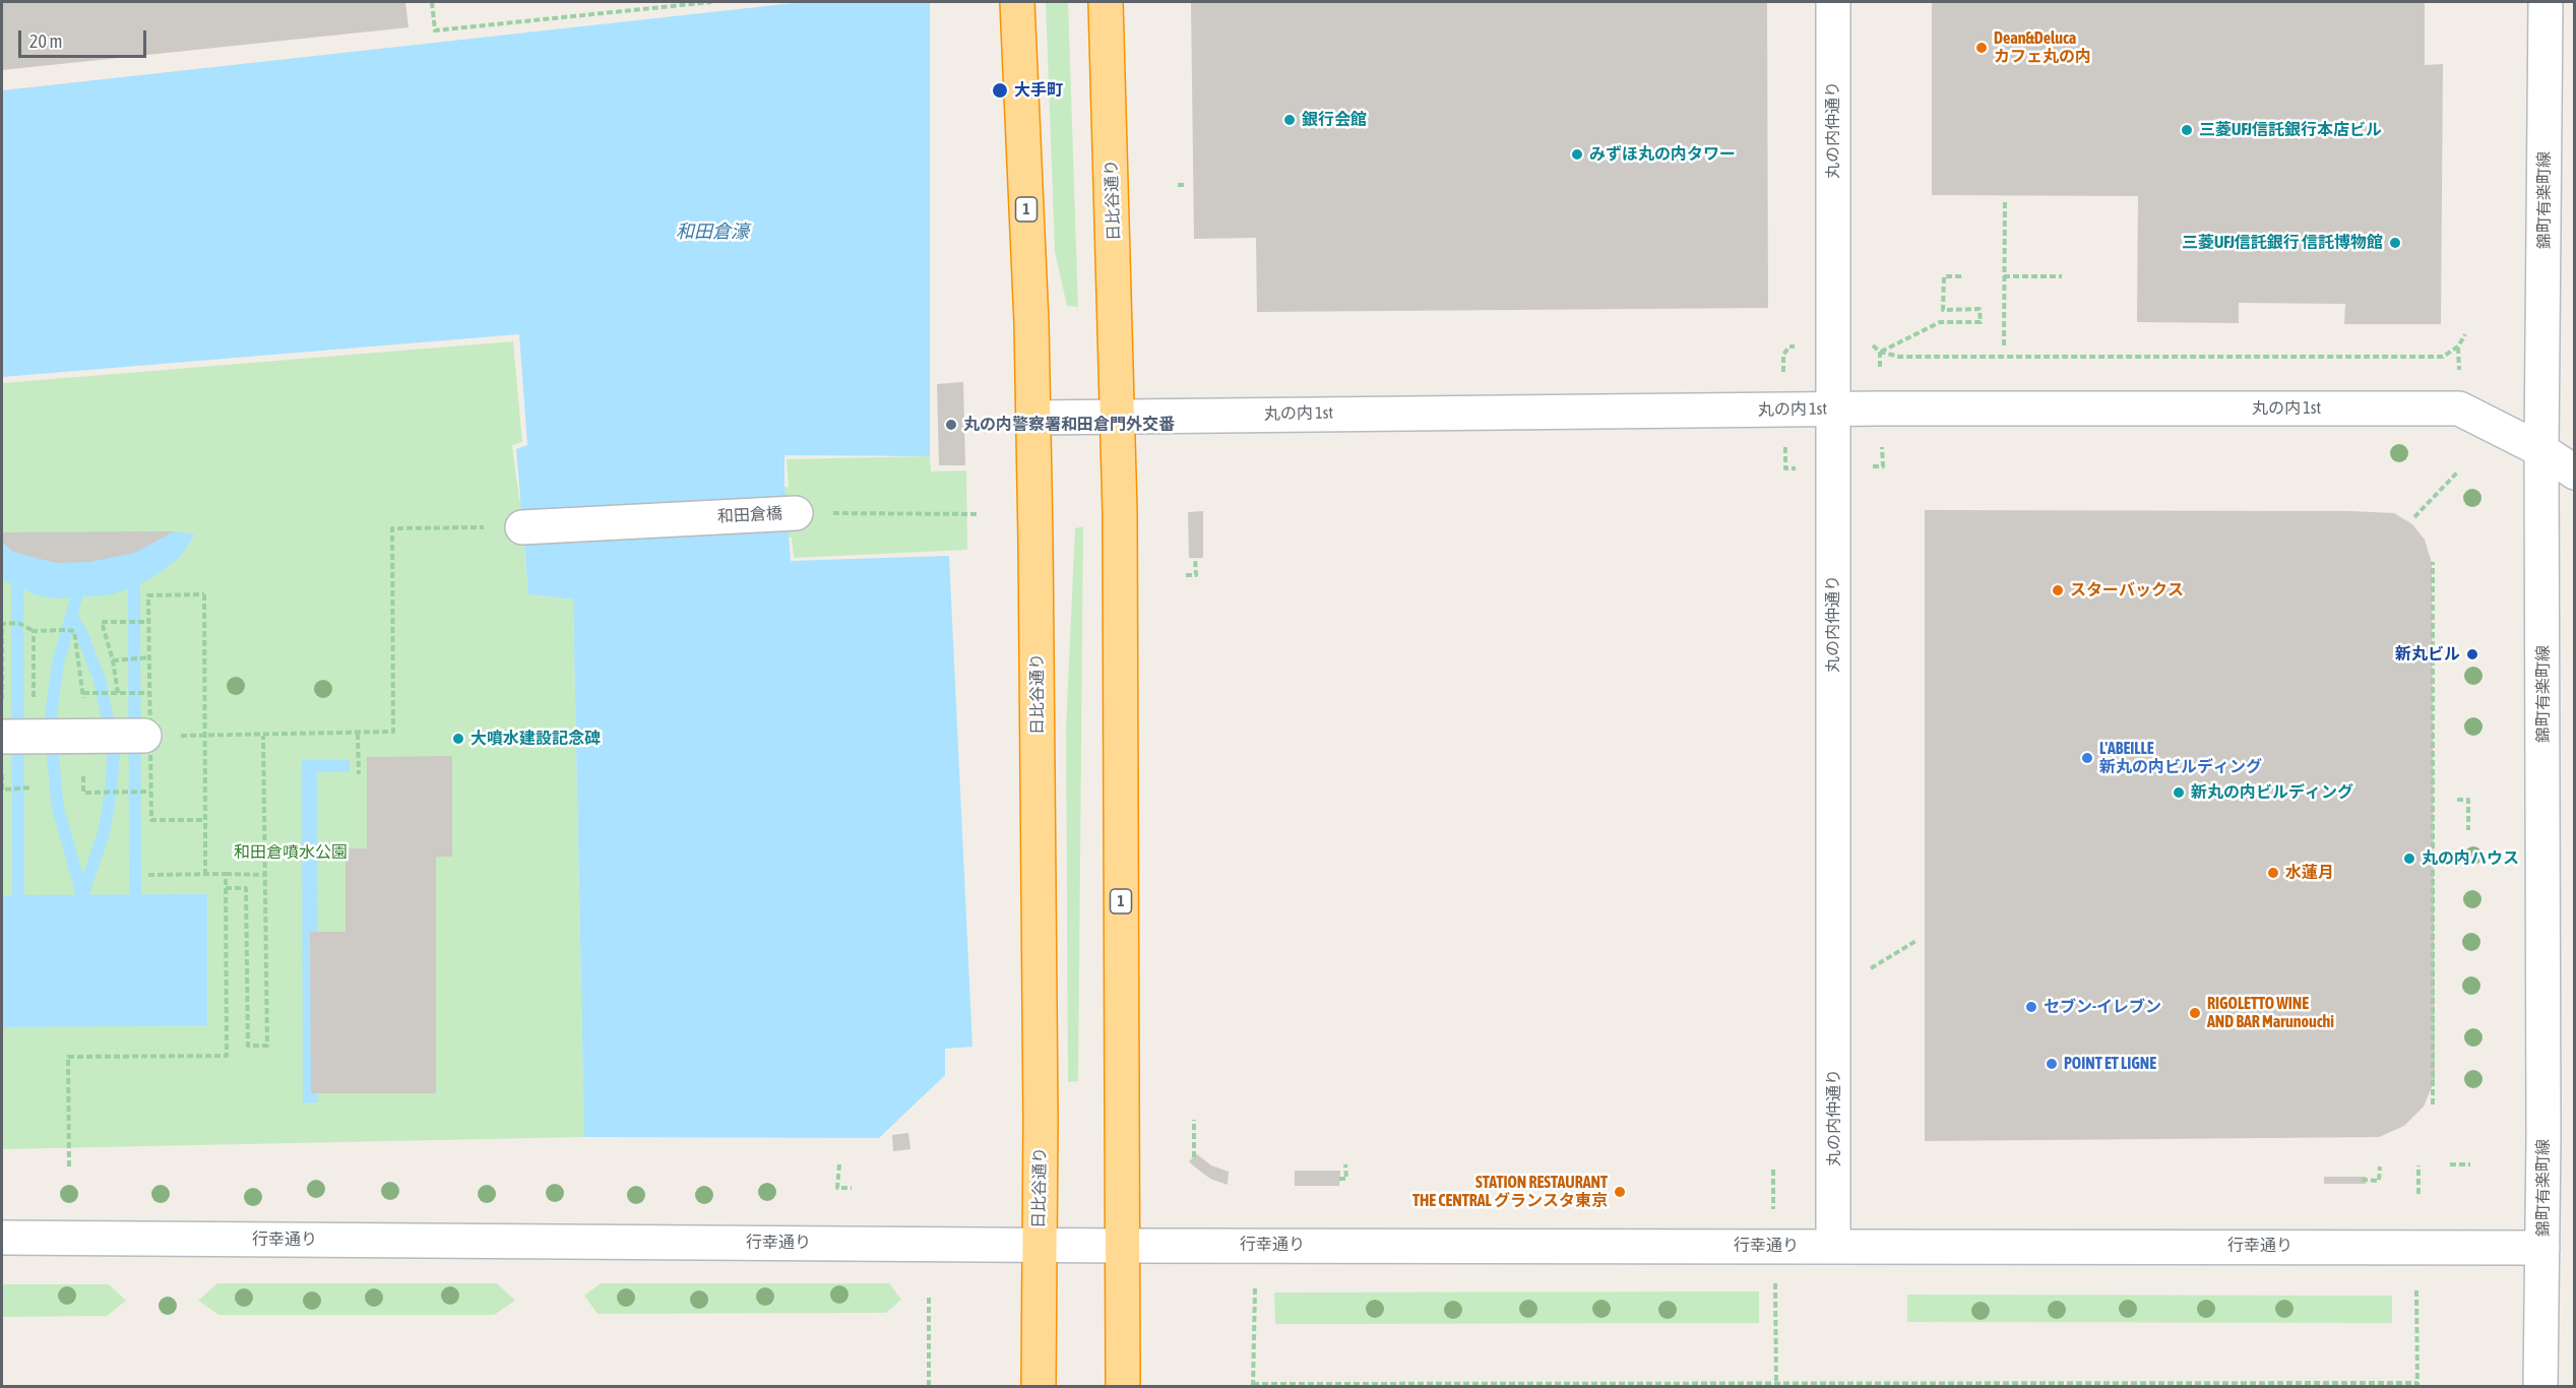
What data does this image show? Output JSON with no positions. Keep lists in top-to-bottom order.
{
  "streets": {
    "highway": ["日比谷通り", "1"],
    "main road": [
      "丸の内仲通り",
      "錦町有楽町線",
      "丸の内 1st",
      "和田倉橋",
      "行幸通り"
    ]
  },
  "crossings": [
    ["丸の内仲通り", "丸の内 1st"],
    ["丸の内仲通り", "行幸通り"],
    ["日比谷通り", "丸の内 1st"],
    ["日比谷通り", "行幸通り"],
    ["錦町有楽町線", "丸の内 1st"],
    ["錦町有楽町線", "行幸通り"]
  ],
  "water": ["和田倉濠"],
  "parks": ["和田倉噴水公園"],
  "places": [
    "Dean&Deluca カフェ丸の内",
    "大手町",
    "銀行会館",
    "三菱UFJ信託銀行本店ビル",
    "みずほ丸の内タワー",
    "三菱UFJ信託銀行 信託博物館",
    "丸の内警察署和田倉門外交番",
    "スターバックス",
    "新丸ビル",
    "大噴水建設記念碑",
    "L'ABEILLE 新丸の内ビルディング",
    "新丸の内ビルディング",
    "丸の内ハウス",
    "水蓮月",
    "セブン-イレブン",
    "RIGOLETTO WINE AND BAR Marunouchi",
    "POINT ET LIGNE",
    "STATION RESTAURANT THE CENTRAL グランスタ東京"
  ],
  "scale_bar": "20 m"
}
